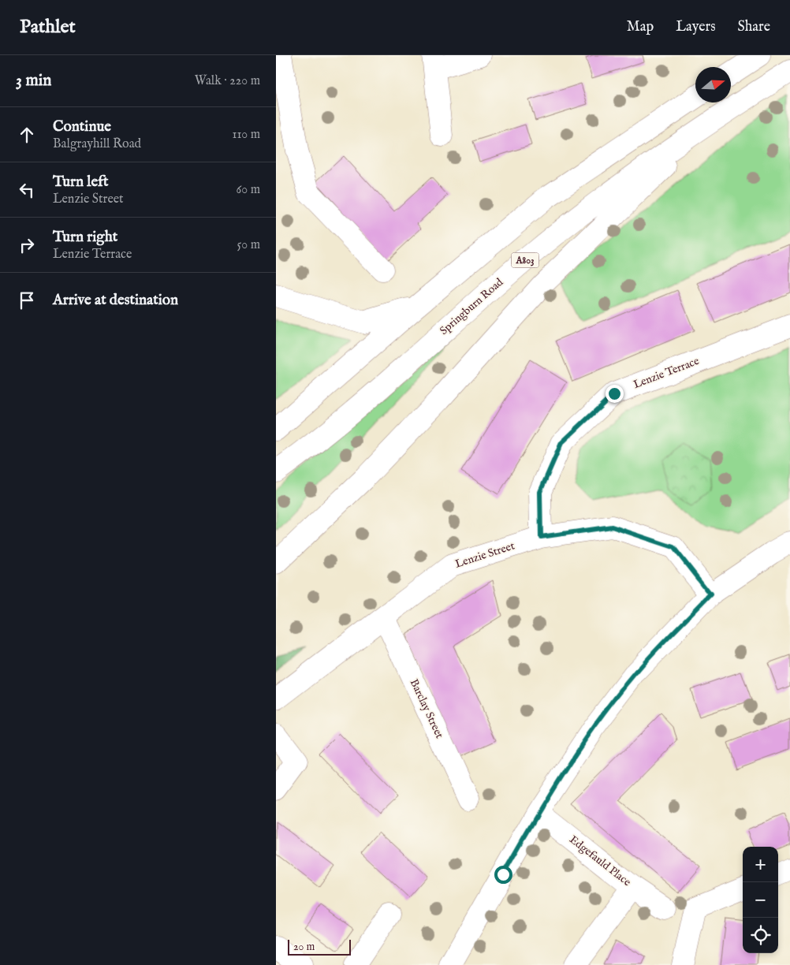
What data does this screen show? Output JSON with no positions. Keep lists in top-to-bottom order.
{
  "streets": {
    "street": [
      "A803",
      "Springburn Road",
      "Lenzie Terrace",
      "Lenzie Street",
      "Barclay Street",
      "Edgefauld Place"
    ]
  },
  "crossings": [
    ["Lenzie Terrace", "Lenzie Street"],
    ["Lenzie Street", "Barclay Street"]
  ],
  "scale_bar": "20 m",
  "north": "right",
  "page": {
    "header": "Pathlet",
    "nav": ["Map", "Layers", "Share"],
    "heading": ["3 min", "Walk · 220 m"],
    "list": [
      ["Continue", "Balgrayhill Road", "110 m"],
      ["Turn left", "Lenzie Street", "60 m"],
      ["Turn right", "Lenzie Terrace", "50 m"],
      "Arrive at destination"
    ],
    "map_buttons": ["+", "−"],
    "scale": "20 m"
  }
}
